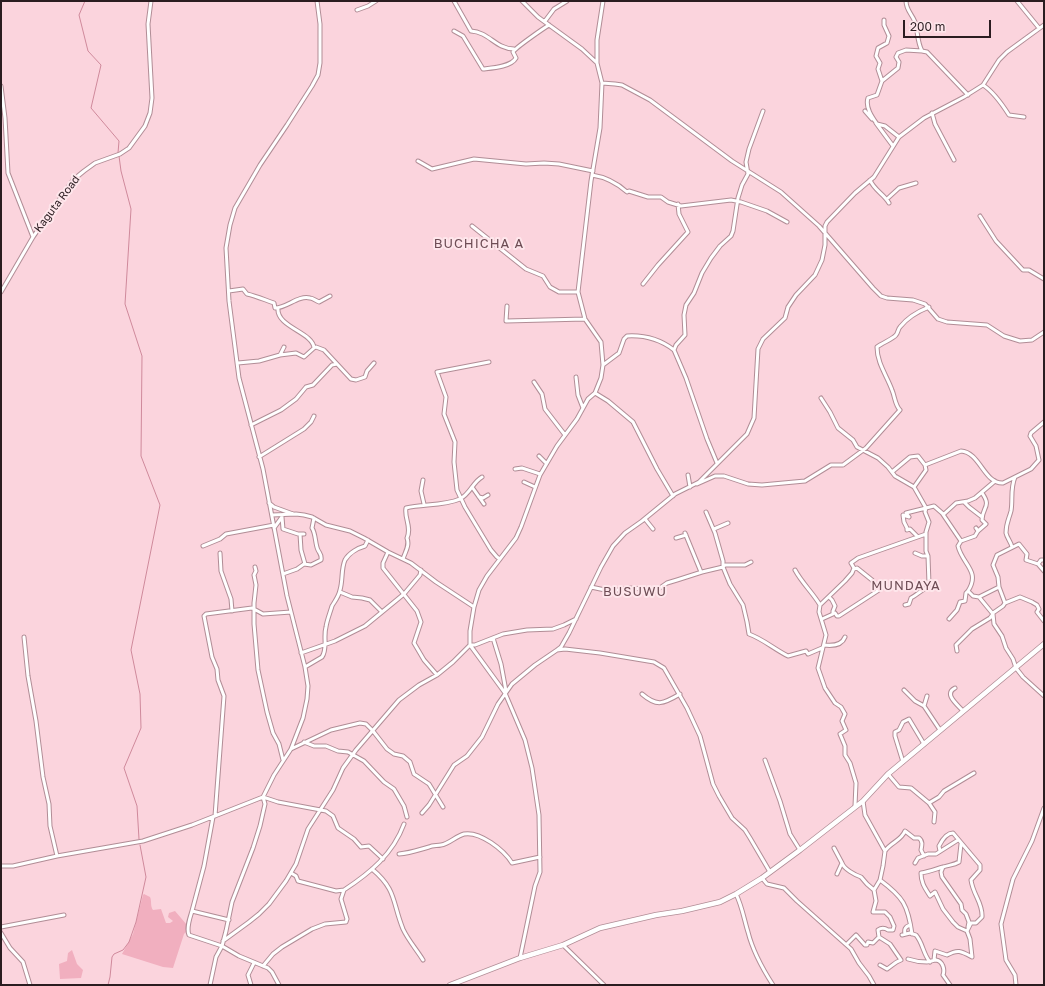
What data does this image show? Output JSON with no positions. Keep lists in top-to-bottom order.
{
  "streets": {
    "street": ["Kaguta Road"]
  },
  "districts": ["BUCHICHA A", "MUNDAYA", "BUSUWU"],
  "scale_bar": "200 m"
}
